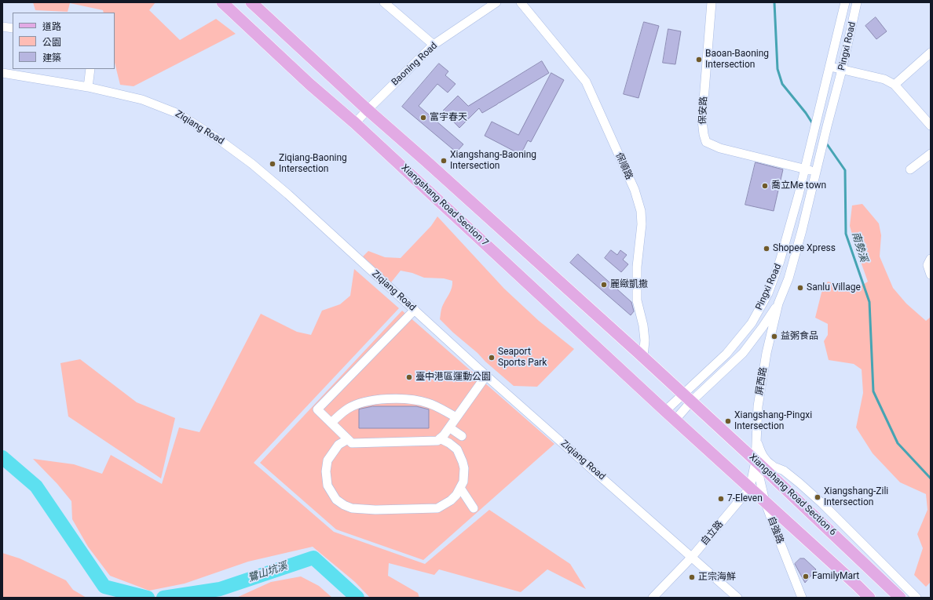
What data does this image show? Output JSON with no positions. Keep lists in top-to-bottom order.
{
  "streets": {
    "main road": ["Xiangshang Road Section 7", "Xiangshang Road Section 6"],
    "street": [
      "Pingxi Road",
      "Baoning Road",
      "保安路",
      "Ziqiang Road",
      "保順路",
      "屏西路",
      "自強路",
      "自立路"
    ]
  },
  "crossings": [
    ["Pingxi Road", "保安路"],
    ["Pingxi Road", "Xiangshang Road Section 7"],
    ["Pingxi Road", "屏西路"],
    ["Pingxi Road", "Xiangshang Road Section 6"],
    ["Baoning Road", "Xiangshang Road Section 7"],
    ["Ziqiang Road", "自立路"],
    ["保順路", "Xiangshang Road Section 7"],
    ["Xiangshang Road Section 7", "Xiangshang Road Section 6"],
    ["屏西路", "Xiangshang Road Section 6"],
    ["屏西路", "自強路"],
    ["屏西路", "自立路"],
    ["Xiangshang Road Section 6", "自強路"],
    ["Xiangshang Road Section 6", "自立路"],
    ["自強路", "自立路"]
  ],
  "water": ["南勢溪", "鷺山坑溪"],
  "places": [
    "Baoan-Baoning Intersection",
    "富宇春天",
    "Xiangshang-Baoning Intersection",
    "Ziqiang-Baoning Intersection",
    "喬立Me town",
    "Shopee Xpress",
    "麗緻凱撒",
    "Sanlu Village",
    "益粥食品",
    "Seaport Sports Park",
    "臺中港區運動公園",
    "Xiangshang-Pingxi Intersection",
    "Xiangshang-Zili Intersection",
    "7-Eleven",
    "FamilyMart",
    "正宗海鮮"
  ],
  "legend": ["道路", "公園", "建築"]
}
